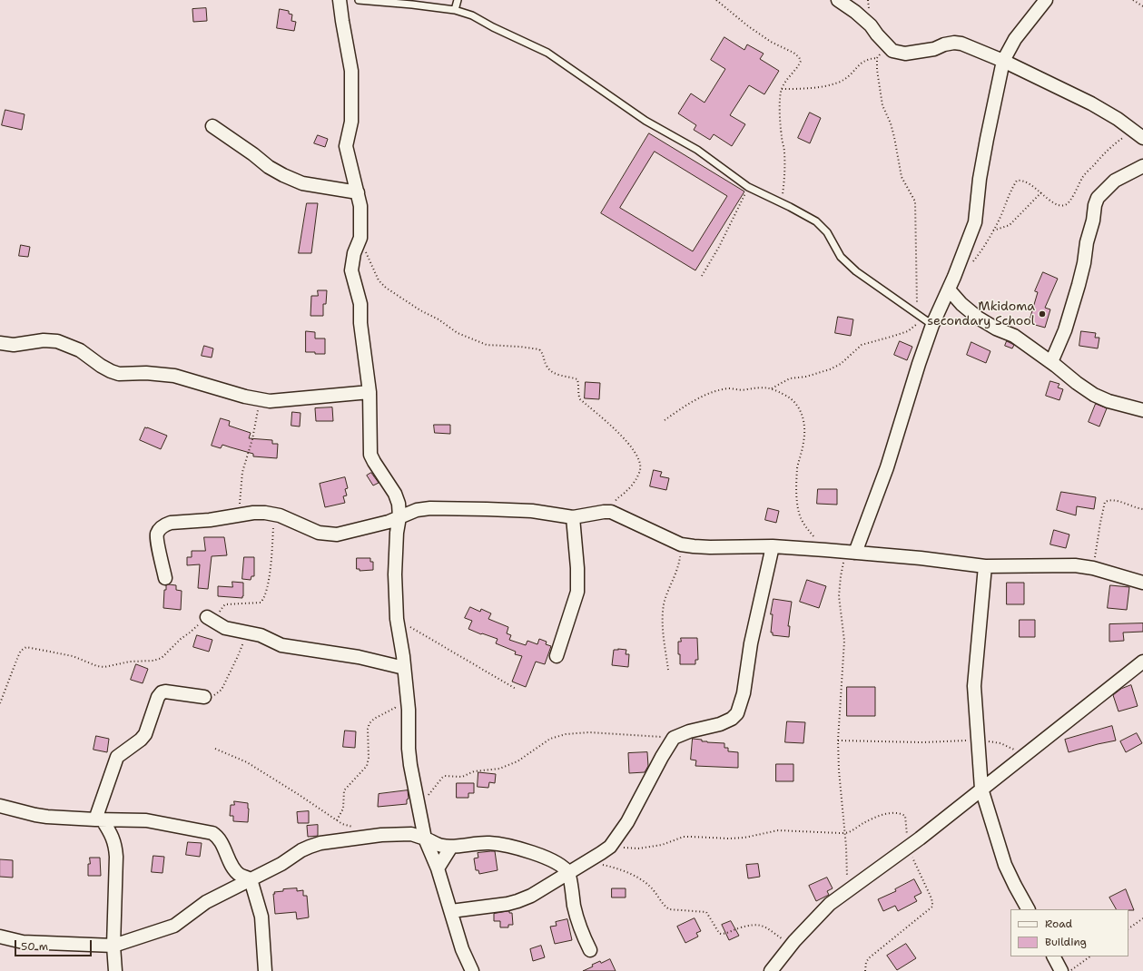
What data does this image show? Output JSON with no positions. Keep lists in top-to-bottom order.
{
  "places": ["Mkidoma secondary School"],
  "legend": ["Road", "Building"],
  "scale_bar": "50 m"
}
